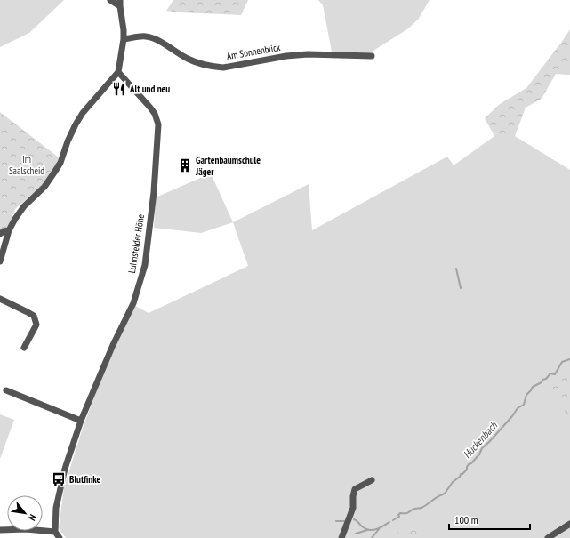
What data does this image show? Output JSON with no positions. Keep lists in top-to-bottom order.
{
  "streets": {
    "street": ["Am Sonnenblick", "Luhnsfelder Höhe"]
  },
  "water": ["Huckenbach"],
  "parks": ["Im Saalscheid"],
  "places": {
    "restaurant": ["Alt und neu"],
    "building": ["Gartenbaumschule Jäger"],
    "bus stop": ["Blutfinke"]
  },
  "scale_bar": "100 m",
  "north": "bottom right"
}
